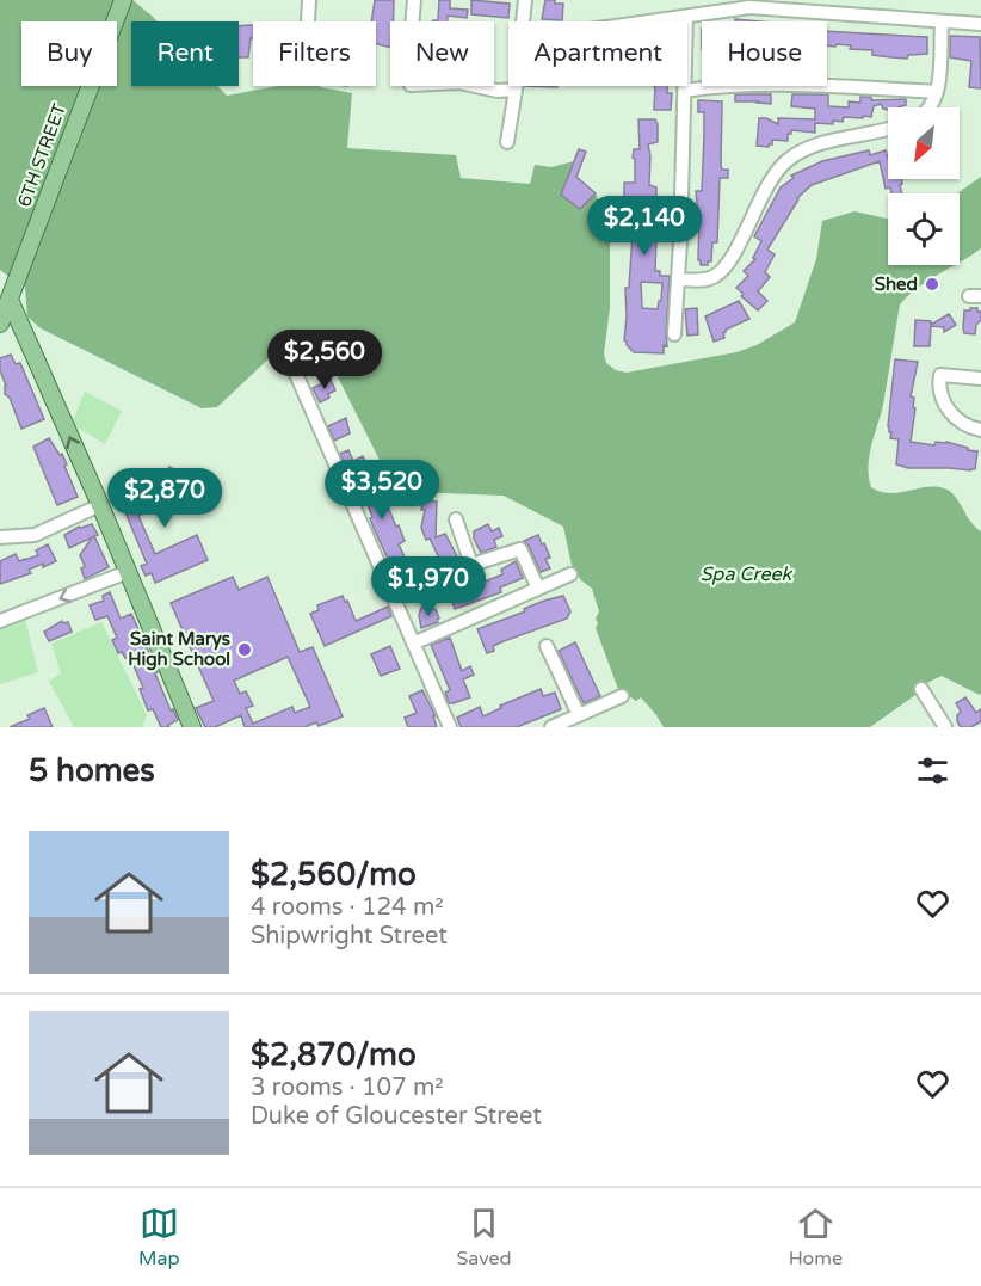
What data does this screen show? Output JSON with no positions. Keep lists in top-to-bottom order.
{
  "streets": {
    "main road": ["6TH STREET"]
  },
  "water": ["Spa Creek"],
  "places": ["Shed", "Saint Marys High School"],
  "north": "bottom left",
  "page": {
    "chip": [
      "Buy",
      "Rent",
      "Filters",
      "New",
      "Apartment",
      "House"
    ],
    "price": [
      "$2,140",
      "$2,560",
      "$3,520",
      "$2,870",
      "$1,970"
    ],
    "heading": "5 homes",
    "list": [
      {
        "name": "$2,560/mo",
        "note": "4 rooms · 124 m² · Shipwright Street"
      },
      {
        "name": "$2,870/mo",
        "note": "3 rooms · 107 m² · Duke of Gloucester Street"
      }
    ],
    "tabs": ["Map", "Saved", "Home"]
  }
}
